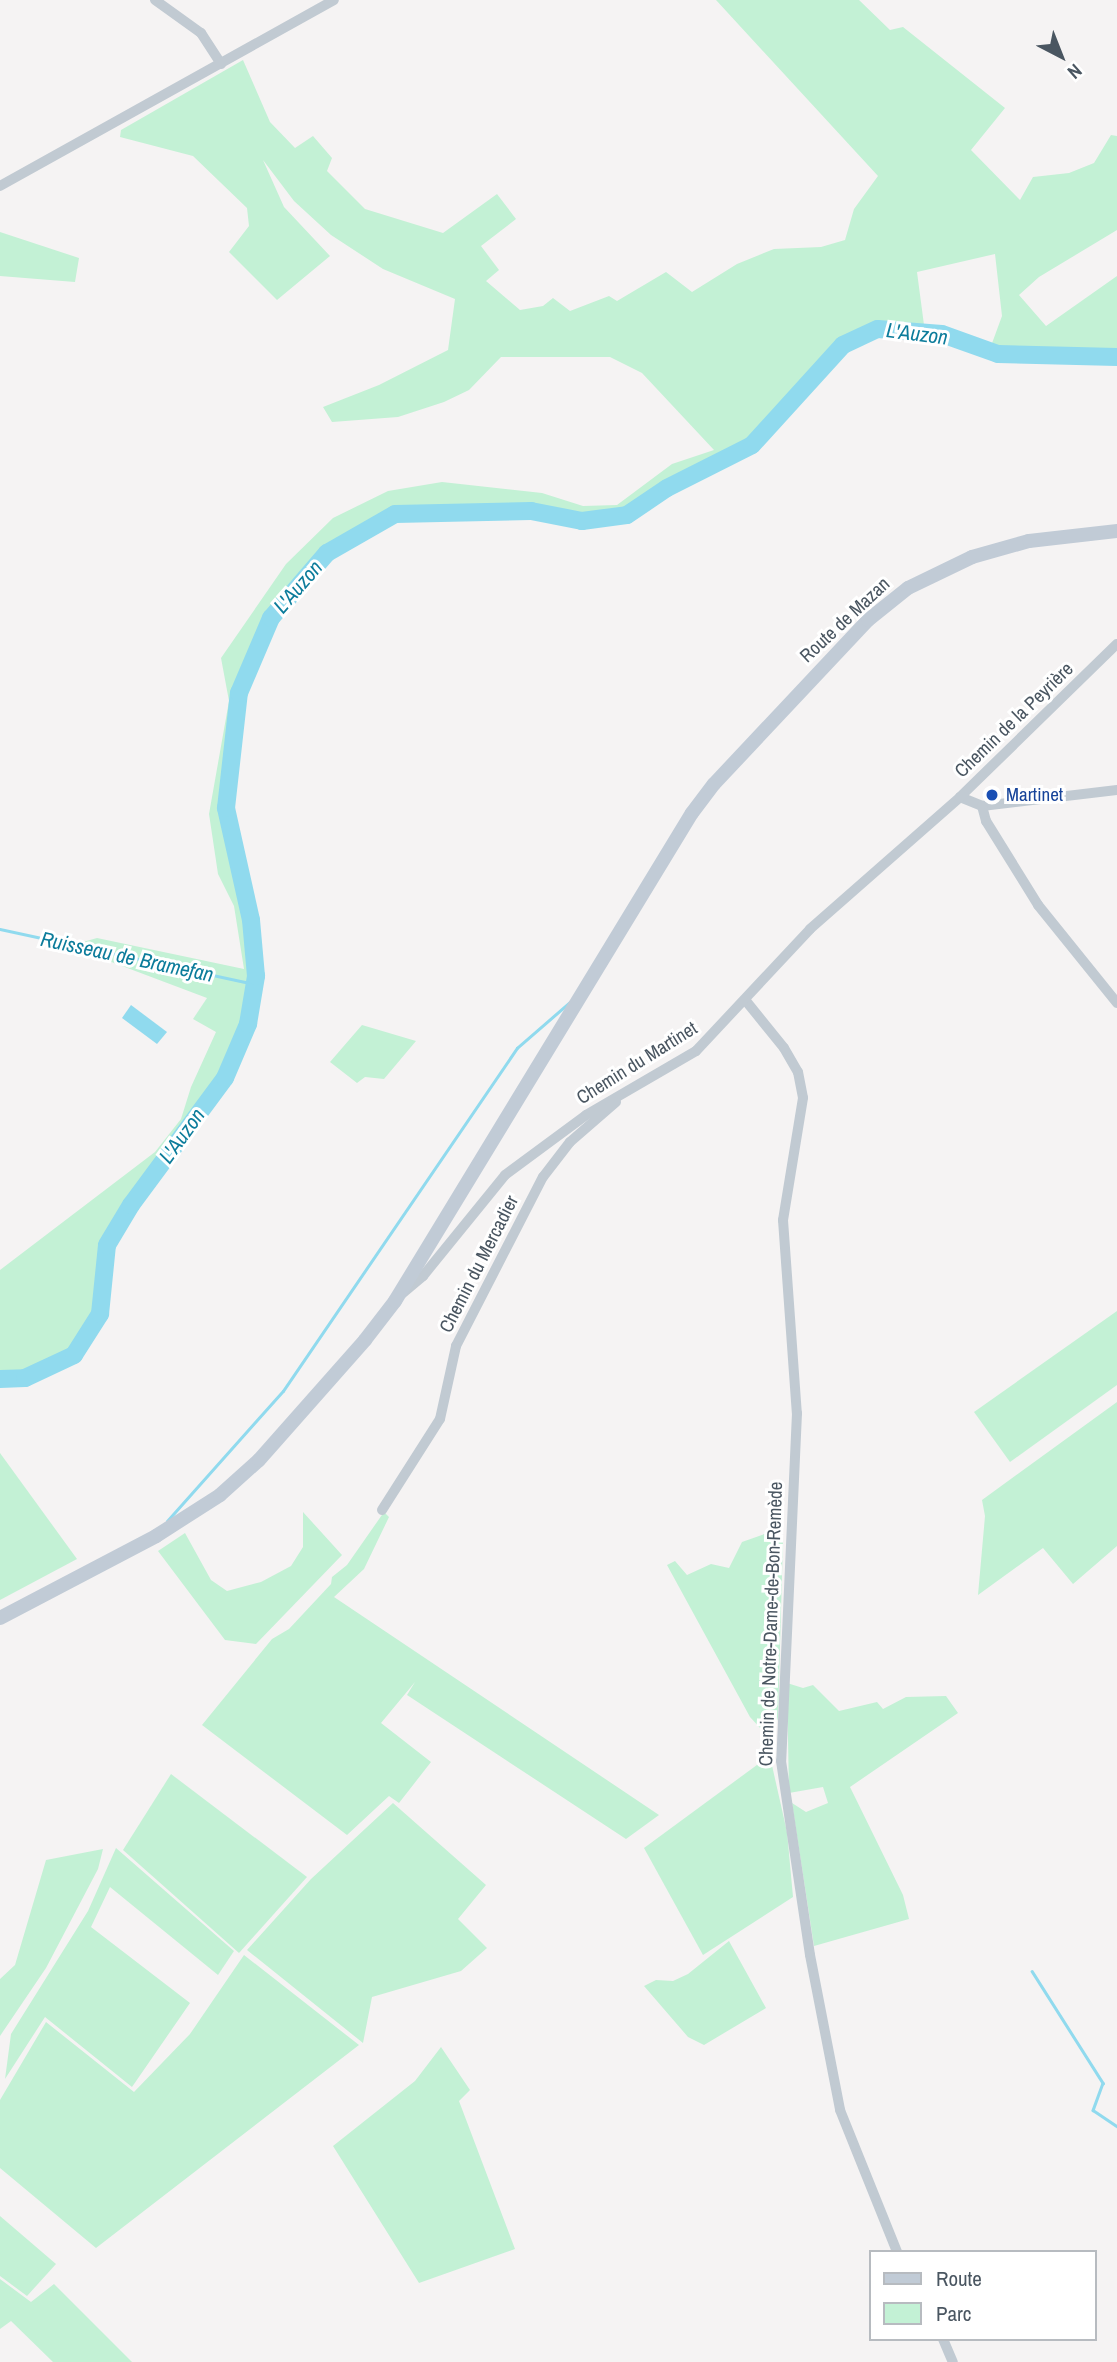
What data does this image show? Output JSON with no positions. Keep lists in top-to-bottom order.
{
  "streets": {
    "main road": ["Route de Mazan"],
    "street": [
      "Chemin de la Peyrière",
      "Chemin du Martinet",
      "Chemin du Mercadier",
      "Chemin de Notre-Dame-de-Bon-Remède"
    ]
  },
  "crossings": [
    ["Route de Mazan", "Chemin du Martinet"],
    ["Chemin de la Peyrière", "Chemin du Martinet"],
    ["Chemin du Martinet", "Chemin du Mercadier"],
    ["Chemin du Martinet", "Chemin de Notre-Dame-de-Bon-Remède"]
  ],
  "water": ["L'Auzon", "Ruisseau de Bramefan"],
  "places": ["Martinet"],
  "legend": ["Route", "Parc"],
  "north": "bottom right"
}
